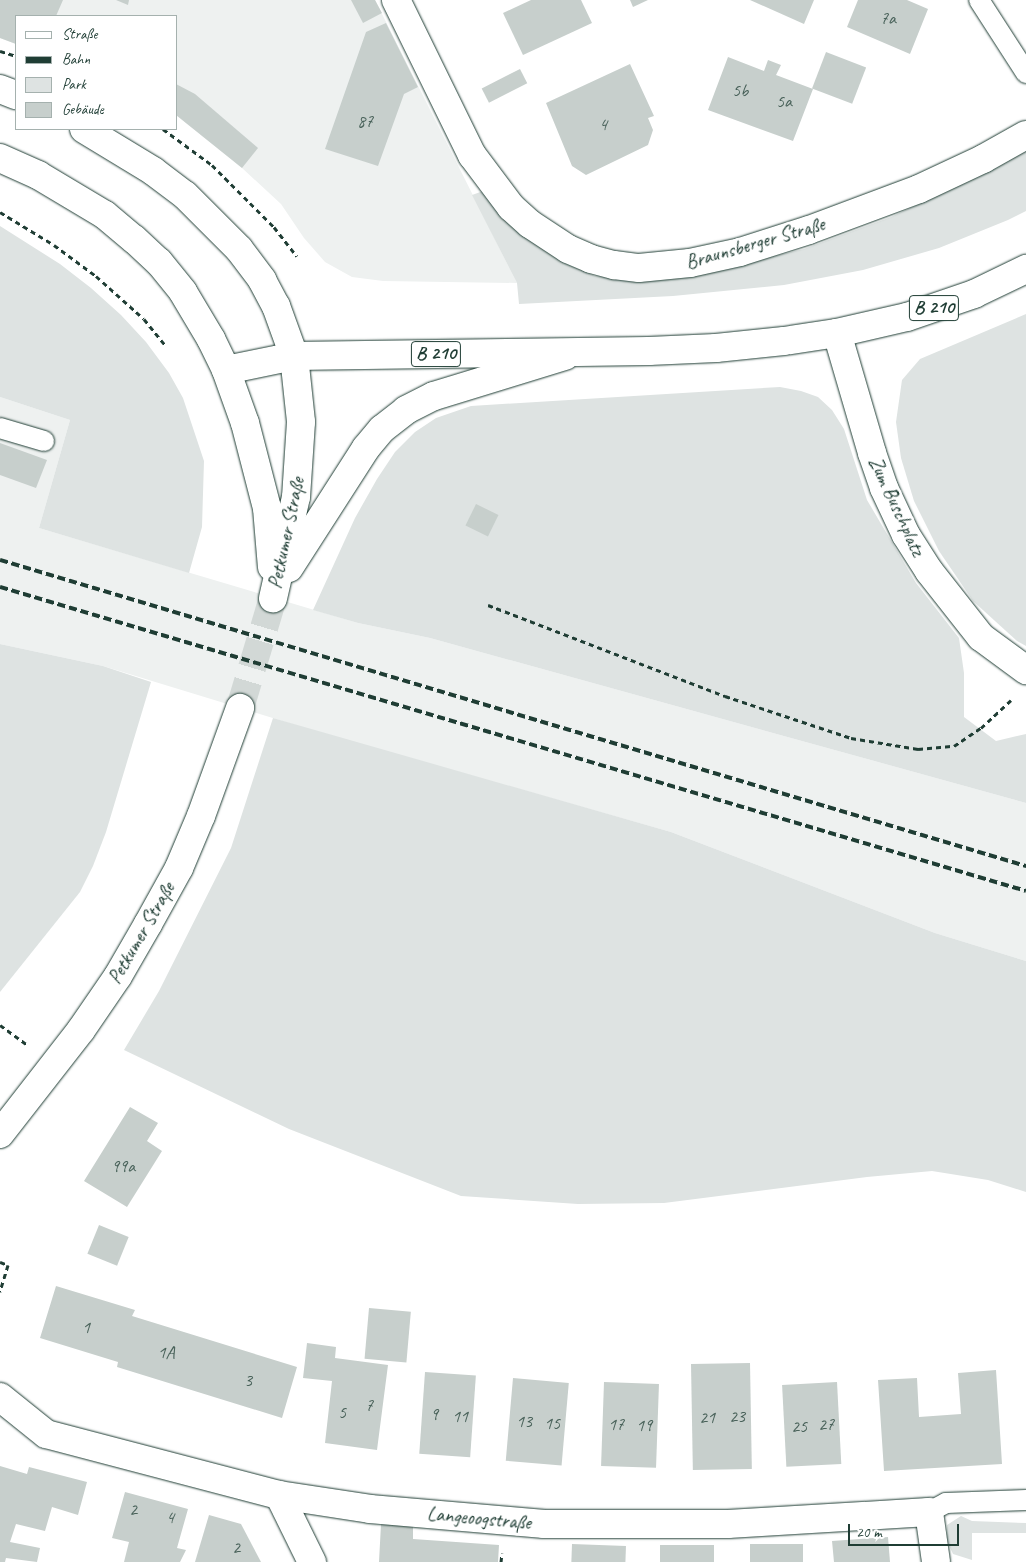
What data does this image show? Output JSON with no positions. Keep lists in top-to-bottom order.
{
  "streets": {
    "street": [
      "Braunsberger Straße",
      "B 210",
      "Zum Buschplatz",
      "Petkumer Straße",
      "Langeoogstraße"
    ]
  },
  "crossings": [
    ["B 210", "Zum Buschplatz"],
    ["B 210", "Petkumer Straße"]
  ],
  "house_numbers": [
    "7a",
    "5b",
    "5a",
    "87",
    "4",
    "99a",
    "1",
    "1A",
    "3",
    "7",
    "5",
    "9",
    "11",
    "23",
    "21",
    "13",
    "15",
    "17",
    "27",
    "19",
    "25",
    "2",
    "4",
    "2"
  ],
  "legend": [
    "Straße",
    "Bahn",
    "Park",
    "Gebäude"
  ],
  "scale_bar": "20 m"
}
